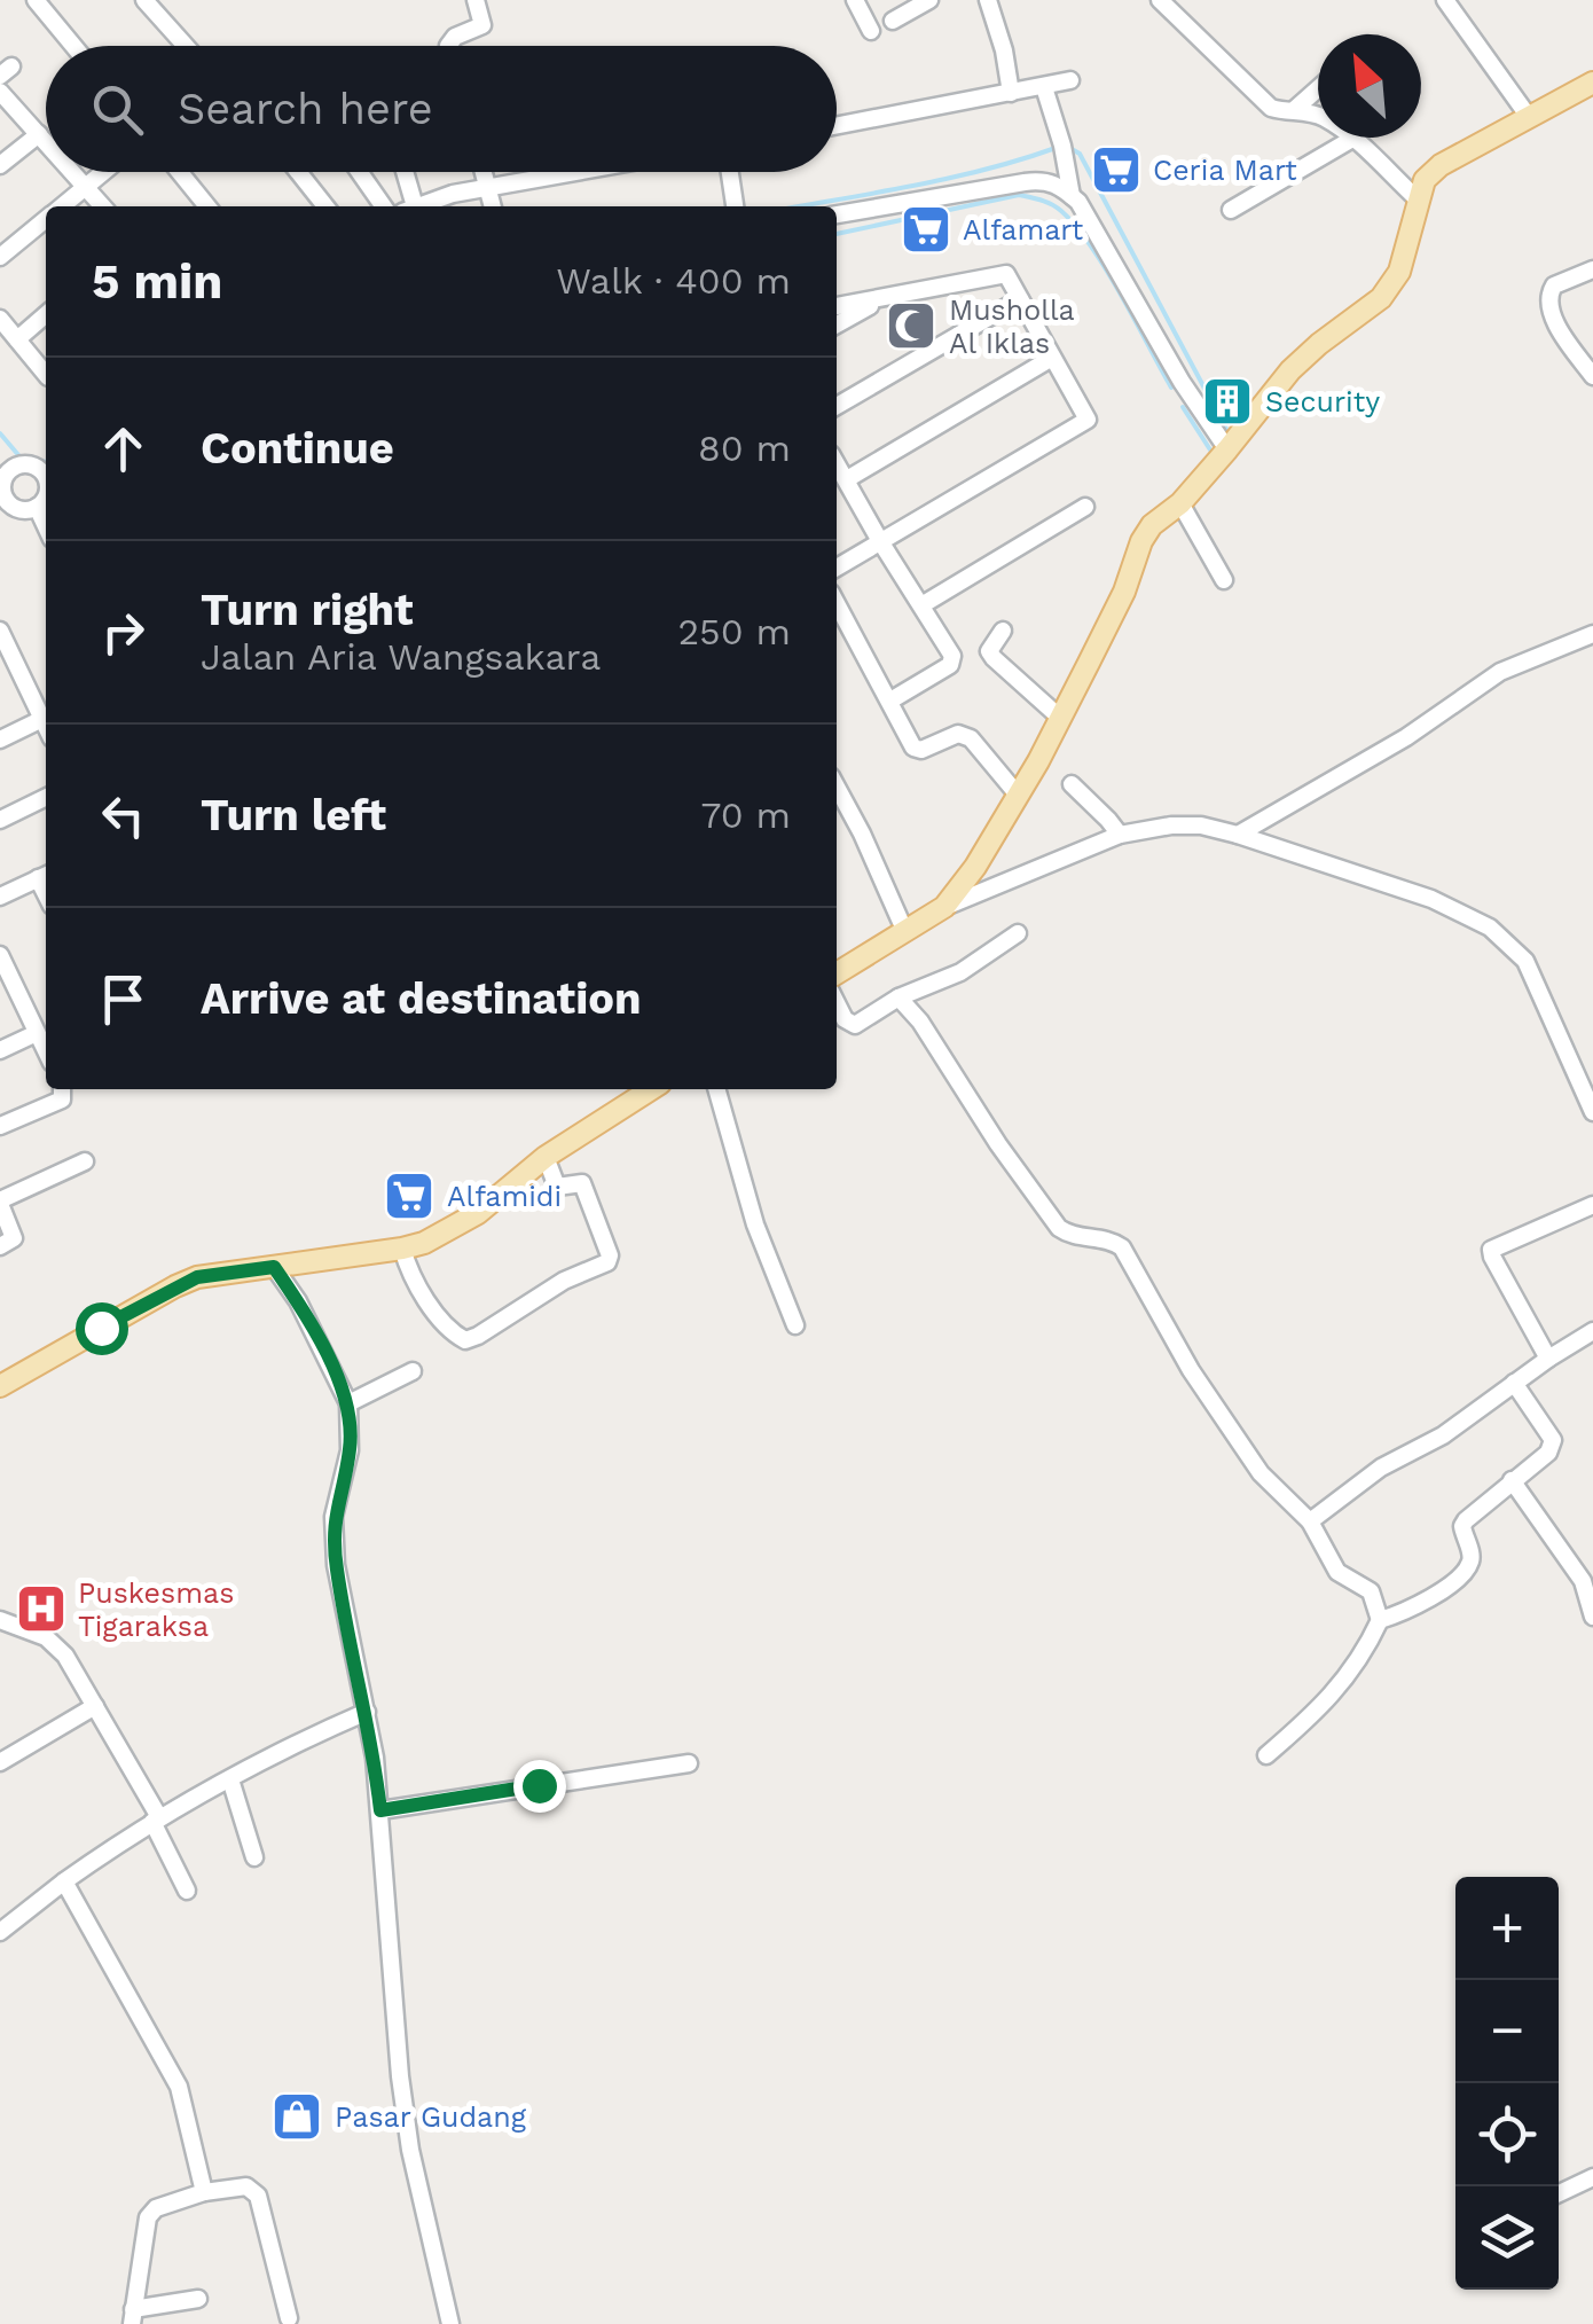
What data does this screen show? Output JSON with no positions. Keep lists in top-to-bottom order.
{
  "places": {
    "supermarket": ["Ceria Mart", "Alfamart", "Alfamidi"],
    "mosque": ["Musholla Al Iklas"],
    "building": ["Security"],
    "hospital": ["Puskesmas Tigaraksa"],
    "shop": ["Pasar Gudang"]
  },
  "north": "top left",
  "page": {
    "search": "Search here",
    "heading": ["5 min", "Walk · 400 m"],
    "list": [
      ["Continue", "80 m"],
      ["Turn right", "Jalan Aria Wangsakara", "250 m"],
      ["Turn left", "70 m"],
      "Arrive at destination"
    ],
    "map_buttons": ["+", "−"]
  }
}
